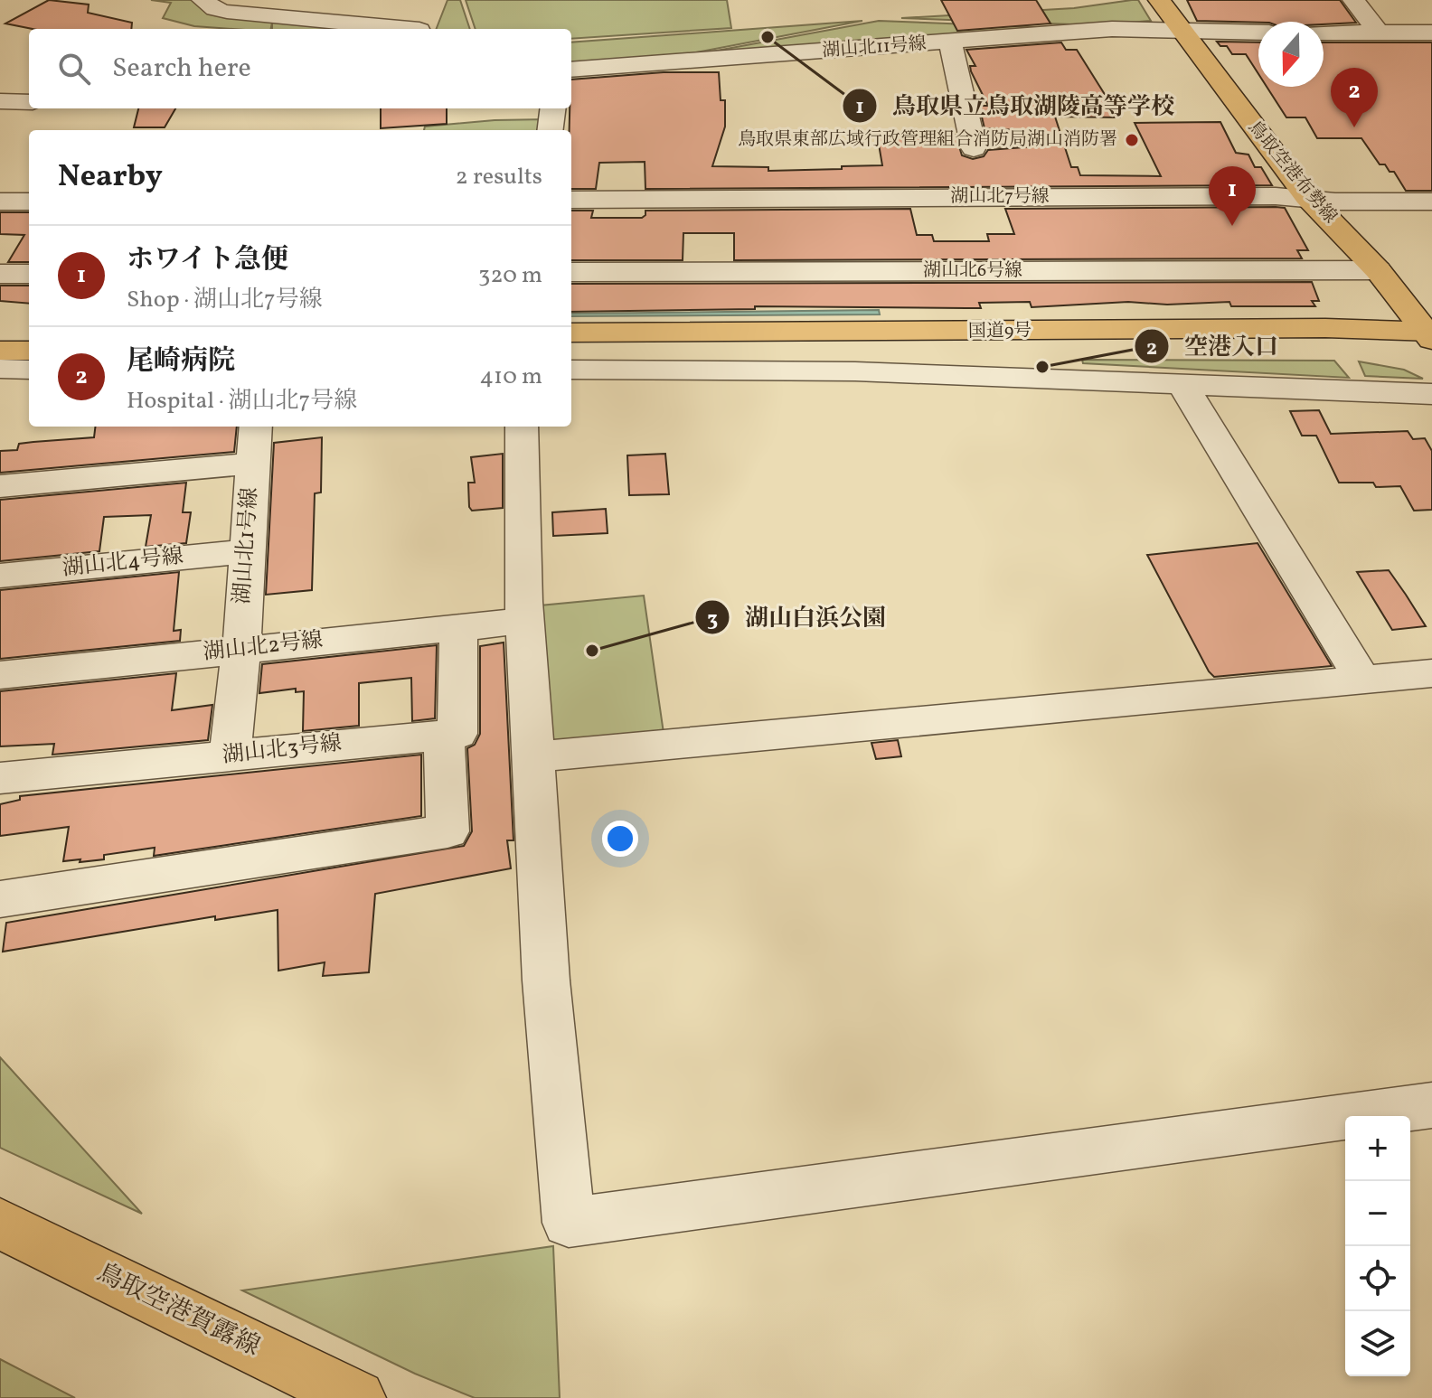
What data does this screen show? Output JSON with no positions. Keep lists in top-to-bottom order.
{
  "streets": {
    "main road": ["鳥取空港布勢線", "国道9号", "鳥取空港賀露線"],
    "street": [
      "湖山北11号線",
      "湖山北7号線",
      "湖山北6号線",
      "湖山北1号線",
      "湖山北4号線",
      "湖山北2号線",
      "湖山北3号線"
    ]
  },
  "crossings": [
    ["湖山北11号線", "鳥取空港布勢線"],
    ["鳥取空港布勢線", "湖山北7号線"],
    ["鳥取空港布勢線", "湖山北6号線"],
    ["鳥取空港布勢線", "国道9号"],
    ["湖山北1号線", "湖山北4号線"],
    ["湖山北1号線", "湖山北2号線"],
    ["湖山北1号線", "湖山北3号線"]
  ],
  "places": [
    "鳥取県立鳥取湖陵高等学校",
    "鳥取県東部広域行政管理組合消防局湖山消防署",
    "空港入口",
    "湖山白浜公園"
  ],
  "north": "bottom",
  "page": {
    "search": "Search here",
    "pins": ["2", "1"],
    "heading": ["Nearby", "2 results"],
    "list": [
      {
        "mark": "1",
        "name": "ホワイト急便",
        "note": "Shop · 湖山北7号線",
        "value": "320 m"
      },
      {
        "mark": "2",
        "name": "尾崎病院",
        "note": "Hospital · 湖山北7号線",
        "value": "410 m"
      }
    ],
    "map_buttons": ["+", "−"]
  }
}
